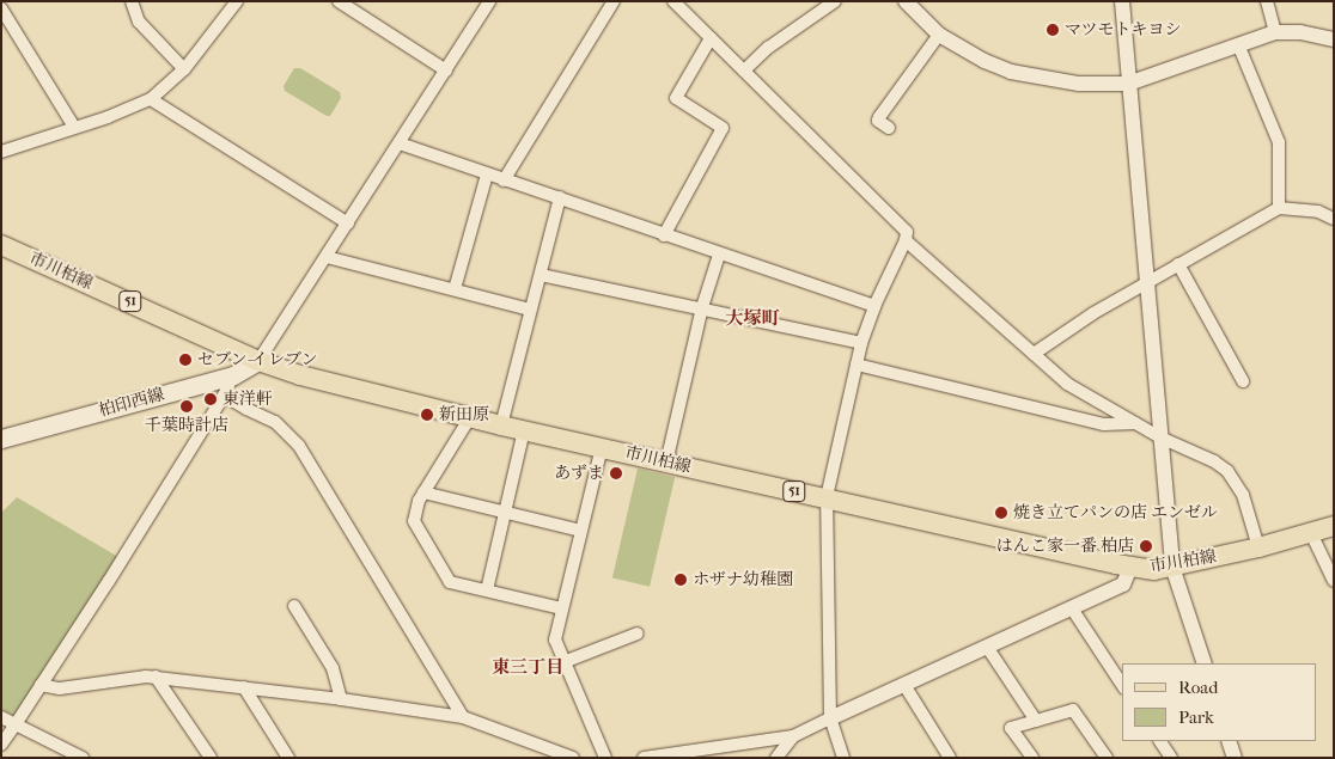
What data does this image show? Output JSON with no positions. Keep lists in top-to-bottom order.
{
  "streets": {
    "main road": ["市川柏線", "51", "柏印西線"]
  },
  "crossings": [
    ["市川柏線", "柏印西線"]
  ],
  "districts": ["大塚町", "東三丁目"],
  "places": [
    "マツモトキヨシ",
    "セブン-イレブン",
    "東洋軒",
    "千葉時計店",
    "新田原",
    "あずま",
    "焼き立てパンの店 エンゼル",
    "はんこ家一番 柏店",
    "ホザナ幼稚園"
  ],
  "legend": ["Road", "Park"]
}
